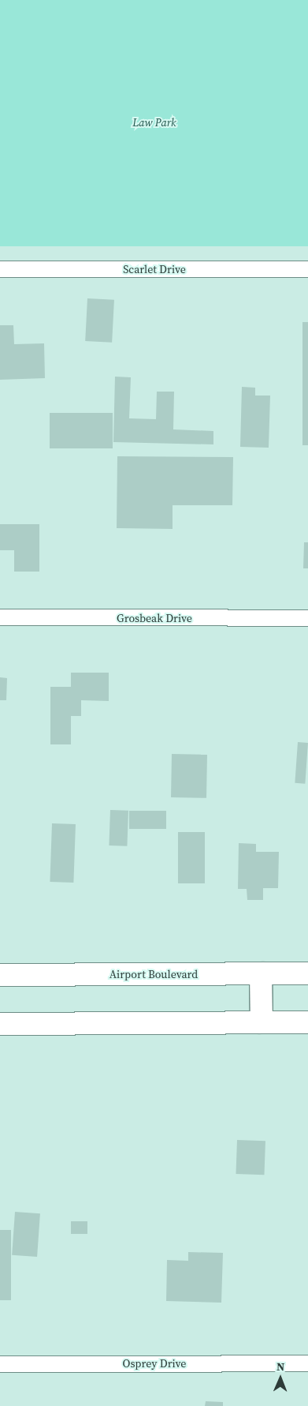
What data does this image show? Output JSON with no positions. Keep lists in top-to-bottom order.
{
  "streets": {
    "main road": ["Airport Boulevard"],
    "street": ["Scarlet Drive", "Grosbeak Drive", "Osprey Drive"]
  },
  "parks": ["Law Park"],
  "north": "top"
}
